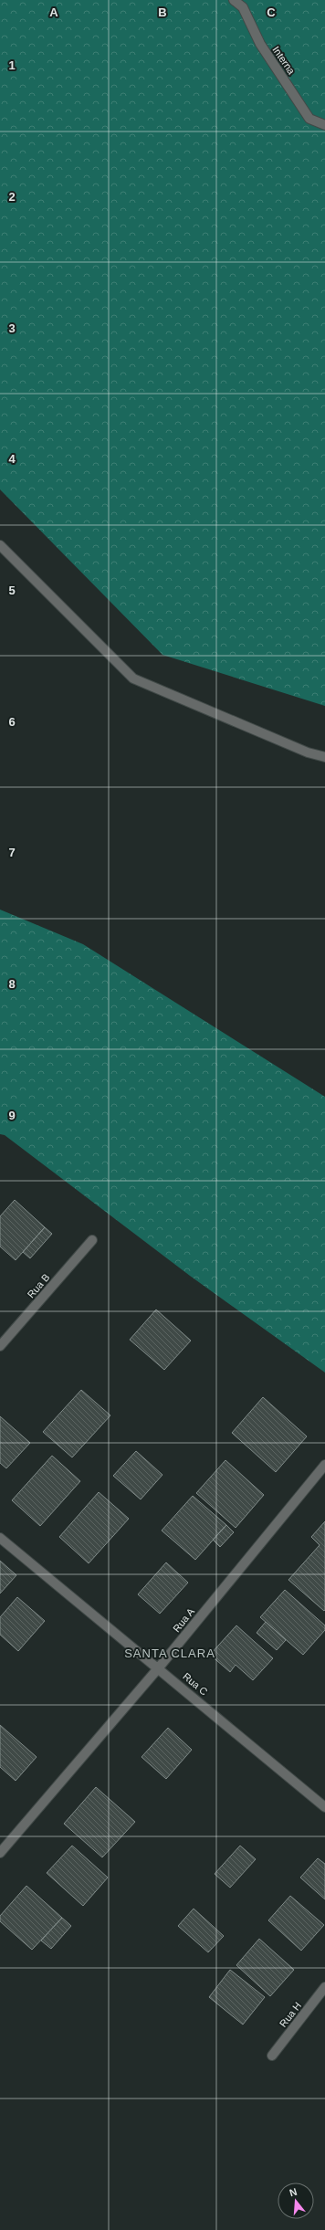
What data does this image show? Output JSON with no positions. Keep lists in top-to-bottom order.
{
  "streets": {
    "street": [
      "Interna",
      "Rua B",
      "Rua A",
      "Rua C",
      "Rua H"
    ]
  },
  "crossings": [
    ["Rua A", "Rua C"]
  ],
  "districts": ["SANTA CLARA"],
  "north": "top",
  "grid": {
    "columns": ["A", "B", "C"],
    "rows": [
      "1",
      "2",
      "3",
      "4",
      "5",
      "6",
      "7",
      "8",
      "9"
    ]
  }
}
